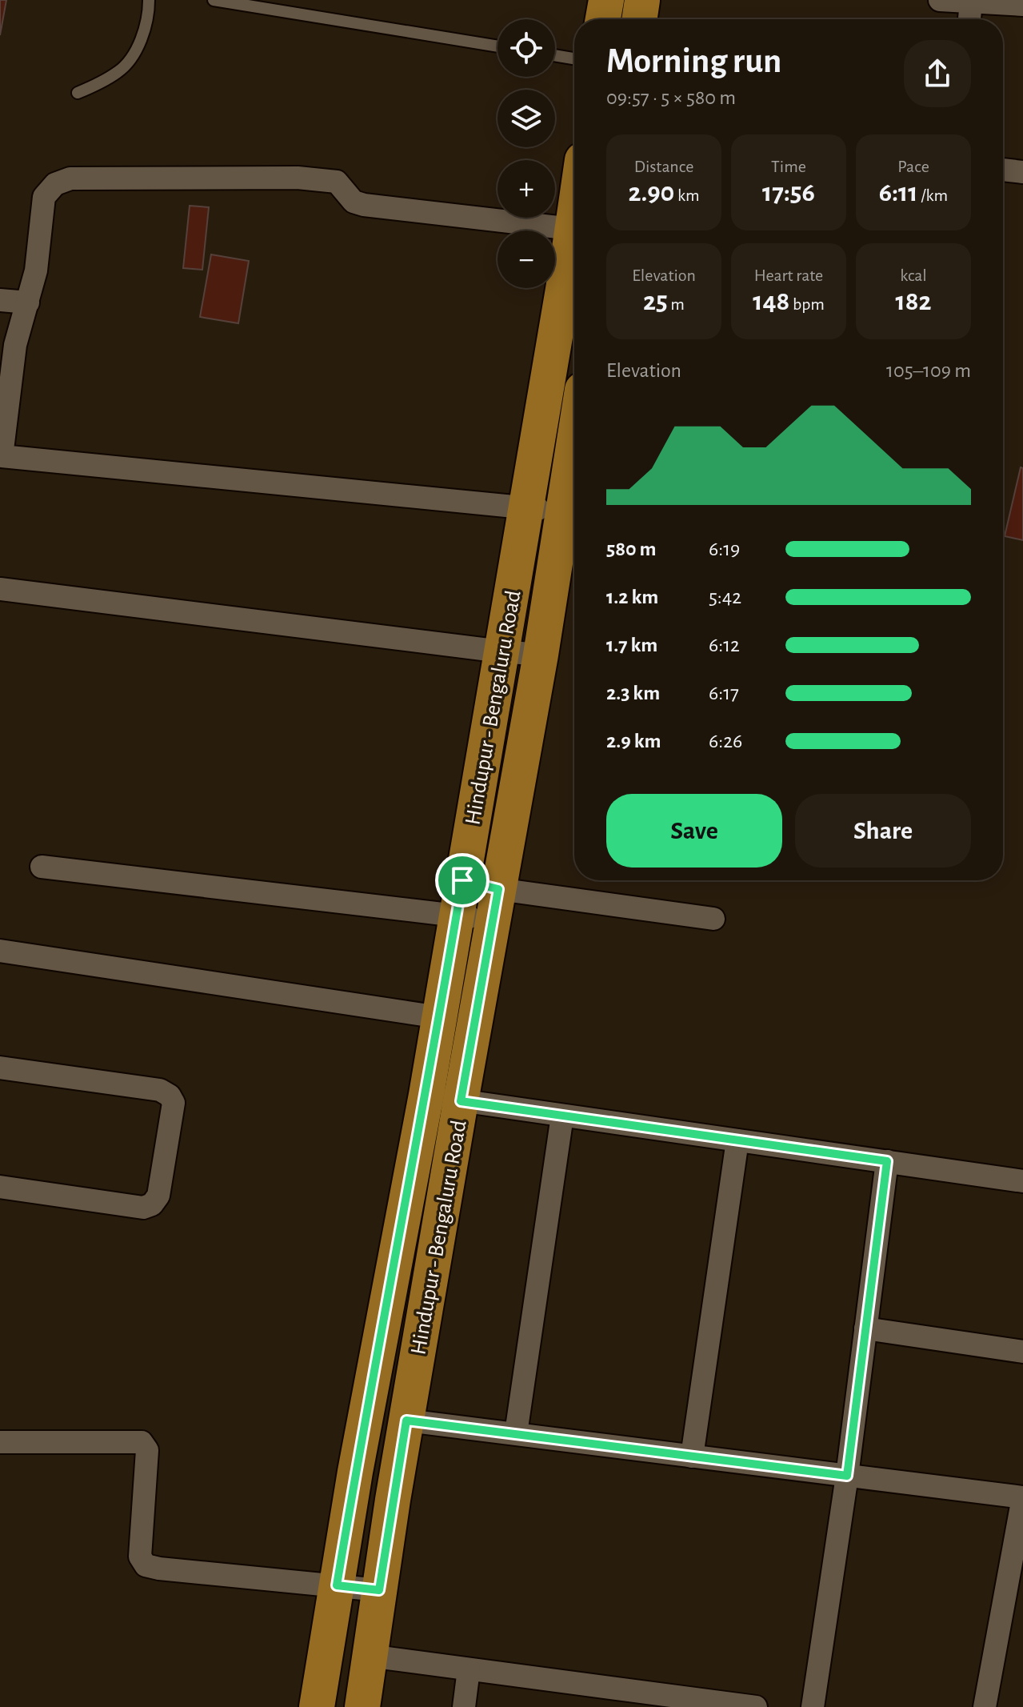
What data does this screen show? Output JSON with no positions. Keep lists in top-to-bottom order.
{
  "streets": {
    "main road": ["Hindupur - Bengaluru Road"]
  },
  "page": {
    "map_buttons": ["+", "−"],
    "heading": ["Morning run", "09:57 · 5 × 580 m"],
    "stats": [
      ["Distance", "2.90 km"],
      ["Time", "17:56"],
      ["Pace", "6:11 /km"],
      ["Elevation", "25 m"],
      ["Heart rate", "148 bpm"],
      ["kcal", "182"]
    ],
    "chart": ["Elevation", "105–109 m"],
    "list": [
      {
        "name": "580 m",
        "note": "6:19"
      },
      {
        "name": "1.2 km",
        "note": "5:42"
      },
      {
        "name": "1.7 km",
        "note": "6:12"
      },
      {
        "name": "2.3 km",
        "note": "6:17"
      },
      {
        "name": "2.9 km",
        "note": "6:26"
      }
    ],
    "buttons": ["Save", "Share"]
  }
}
